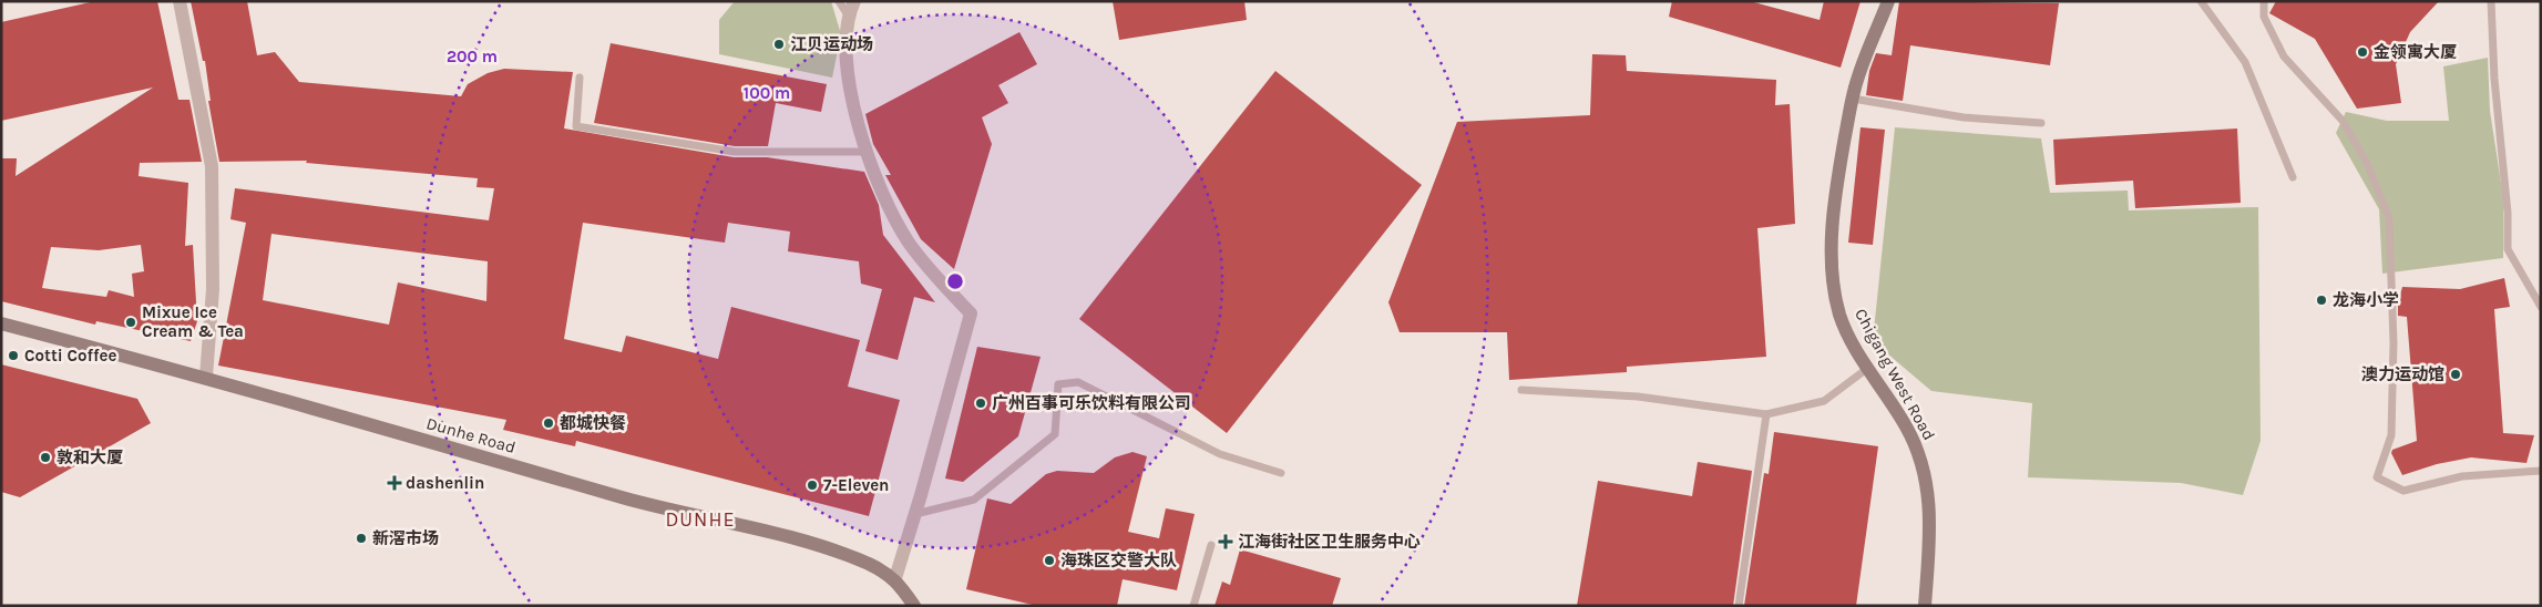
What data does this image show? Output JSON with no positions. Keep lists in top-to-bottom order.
{
  "streets": {
    "street": ["Chigang West Road", "Dunhe Road"]
  },
  "districts": ["DUNHE"],
  "places": {
    "other": [
      "江贝运动场",
      "金领寓大厦",
      "龙海小学",
      "Mixue Ice Cream & Tea",
      "Cotti Coffee",
      "澳力运动馆",
      "广州百事可乐饮料有限公司",
      "都城快餐",
      "敦和大厦",
      "7-Eleven",
      "新滘市场",
      "海珠区交警大队"
    ],
    "health": ["dashenlin", "江海街社区卫生服务中心"]
  },
  "rings": ["200 m", "100 m"]
}
